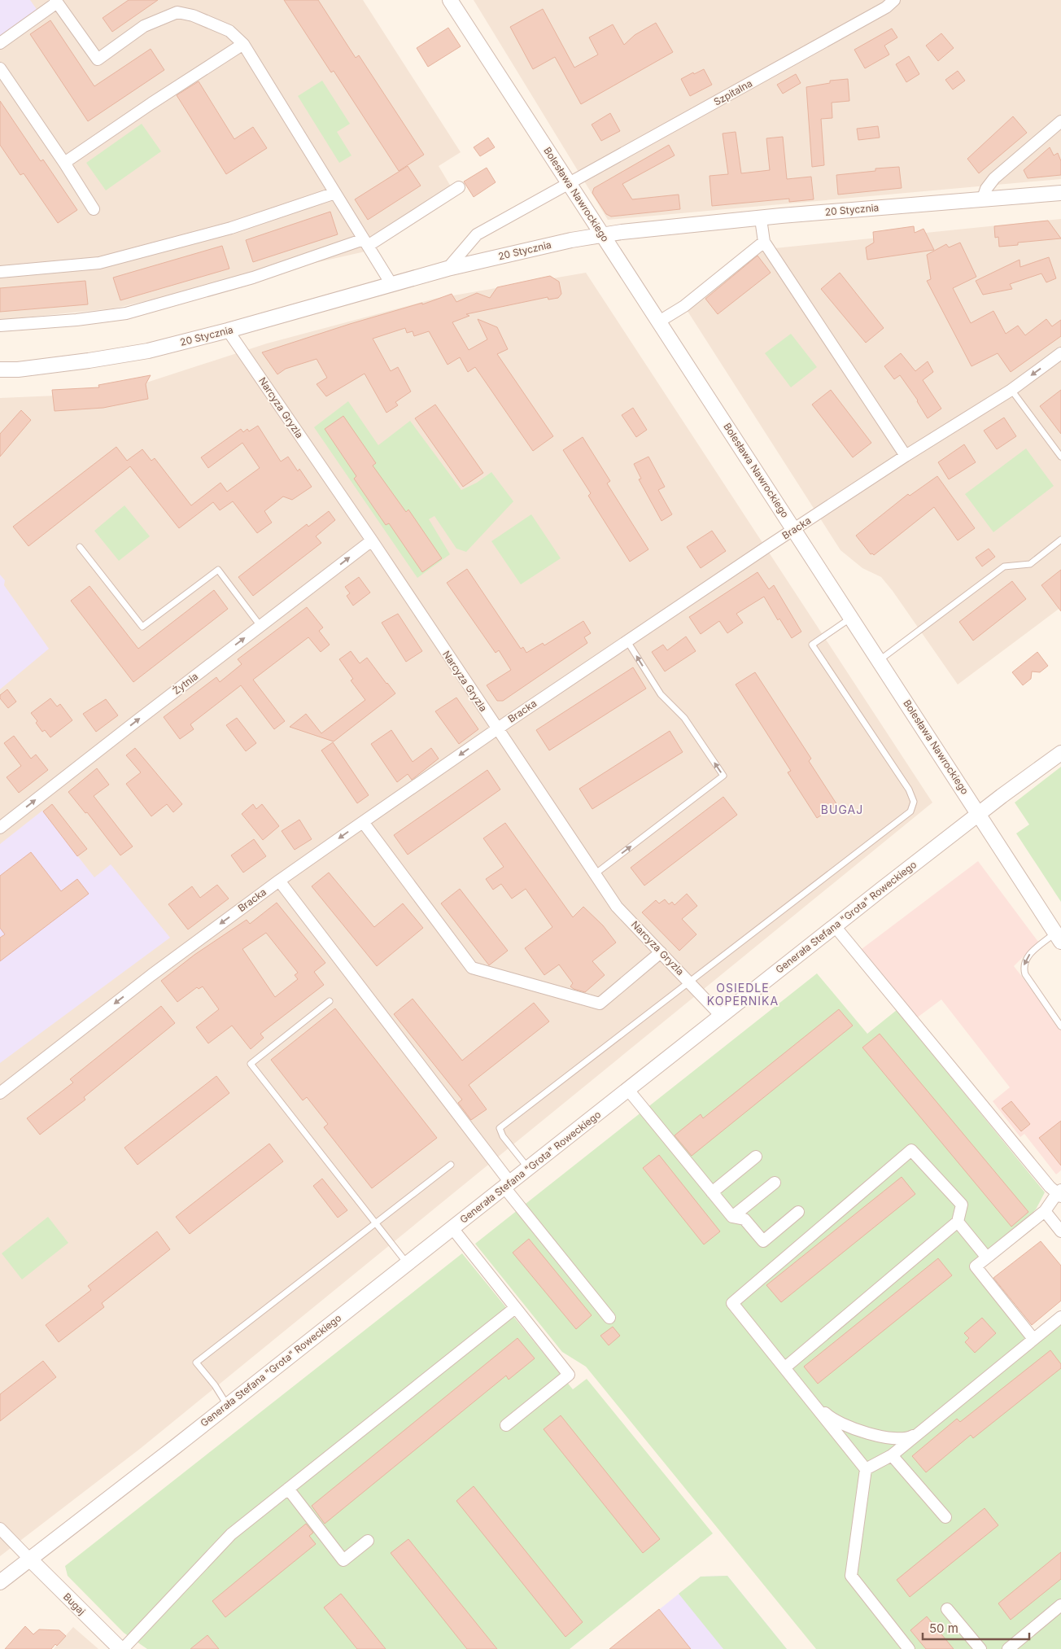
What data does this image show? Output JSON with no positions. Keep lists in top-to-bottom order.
{
  "streets": {
    "street": [
      "Szpitalna",
      "Bolesława Nawrockiego",
      "20 Stycznia",
      "Narcyza Gryzla",
      "Bracka",
      "Żytnia",
      "Generała Stefana \"Grota\" Roweckiego",
      "Bugaj"
    ]
  },
  "crossings": [
    ["Szpitalna", "Bolesława Nawrockiego"],
    ["Szpitalna", "20 Stycznia"],
    ["Bolesława Nawrockiego", "20 Stycznia"],
    ["Bolesława Nawrockiego", "Bracka"],
    ["Bolesława Nawrockiego", "Generała Stefana \"Grota\" Roweckiego"],
    ["20 Stycznia", "Narcyza Gryzla"],
    ["Narcyza Gryzla", "Bracka"],
    ["Narcyza Gryzla", "Żytnia"],
    ["Narcyza Gryzla", "Generała Stefana \"Grota\" Roweckiego"],
    ["Generała Stefana \"Grota\" Roweckiego", "Bugaj"]
  ],
  "one_way": ["Bracka", "Żytnia"],
  "districts": ["BUGAJ", "OSIEDLE KOPERNIKA"],
  "scale_bar": "50 m"
}
